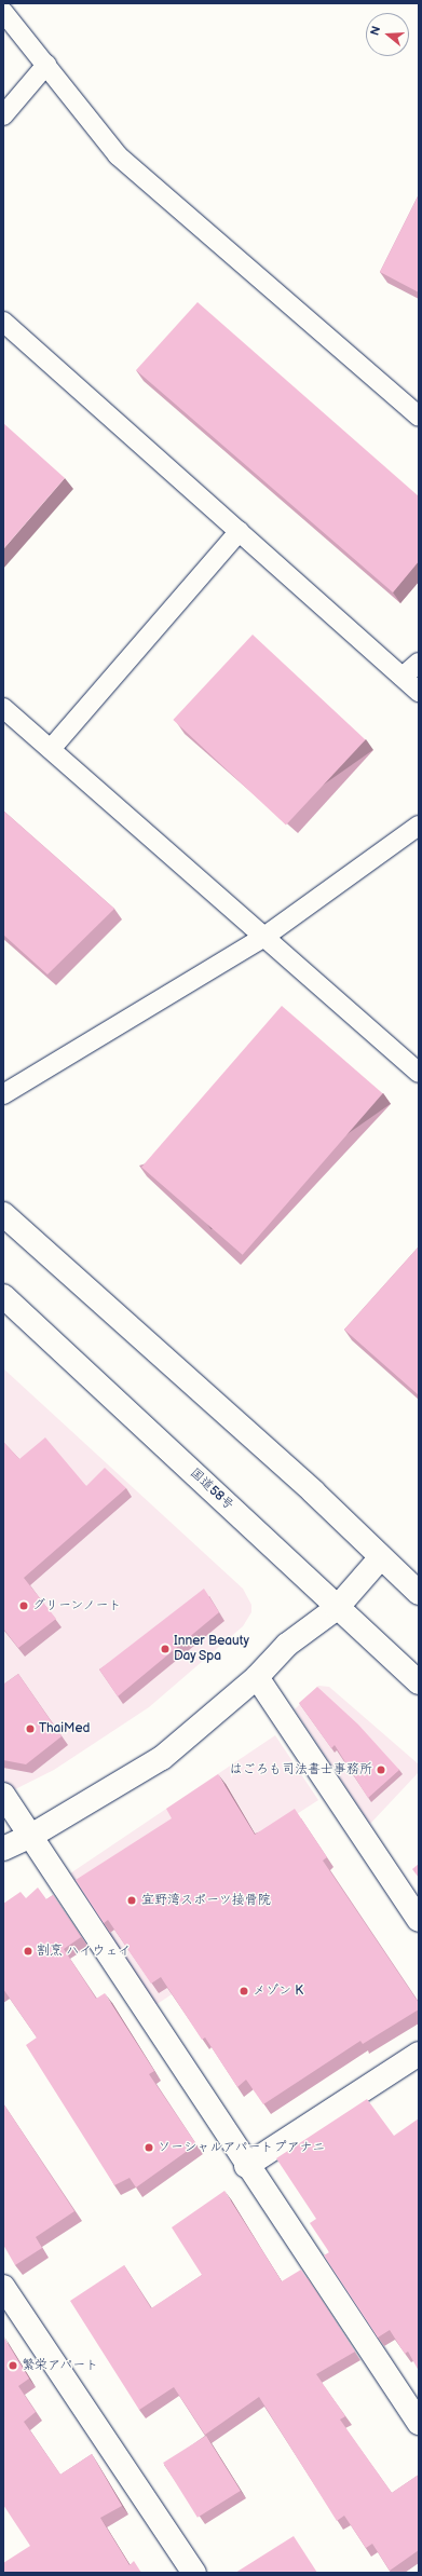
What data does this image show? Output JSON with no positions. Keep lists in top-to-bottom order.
{
  "streets": {
    "main road": ["国道58号"]
  },
  "places": [
    "グリーンノート",
    "Inner Beauty Day Spa",
    "ThaiMed",
    "はごろも司法書士事務所",
    "宜野湾スポーツ接骨院",
    "割烹 ハイウェイ",
    "メゾン K",
    "ソーシャルアパートプアナニ",
    "繁栄アパート"
  ],
  "north": "left"
}
